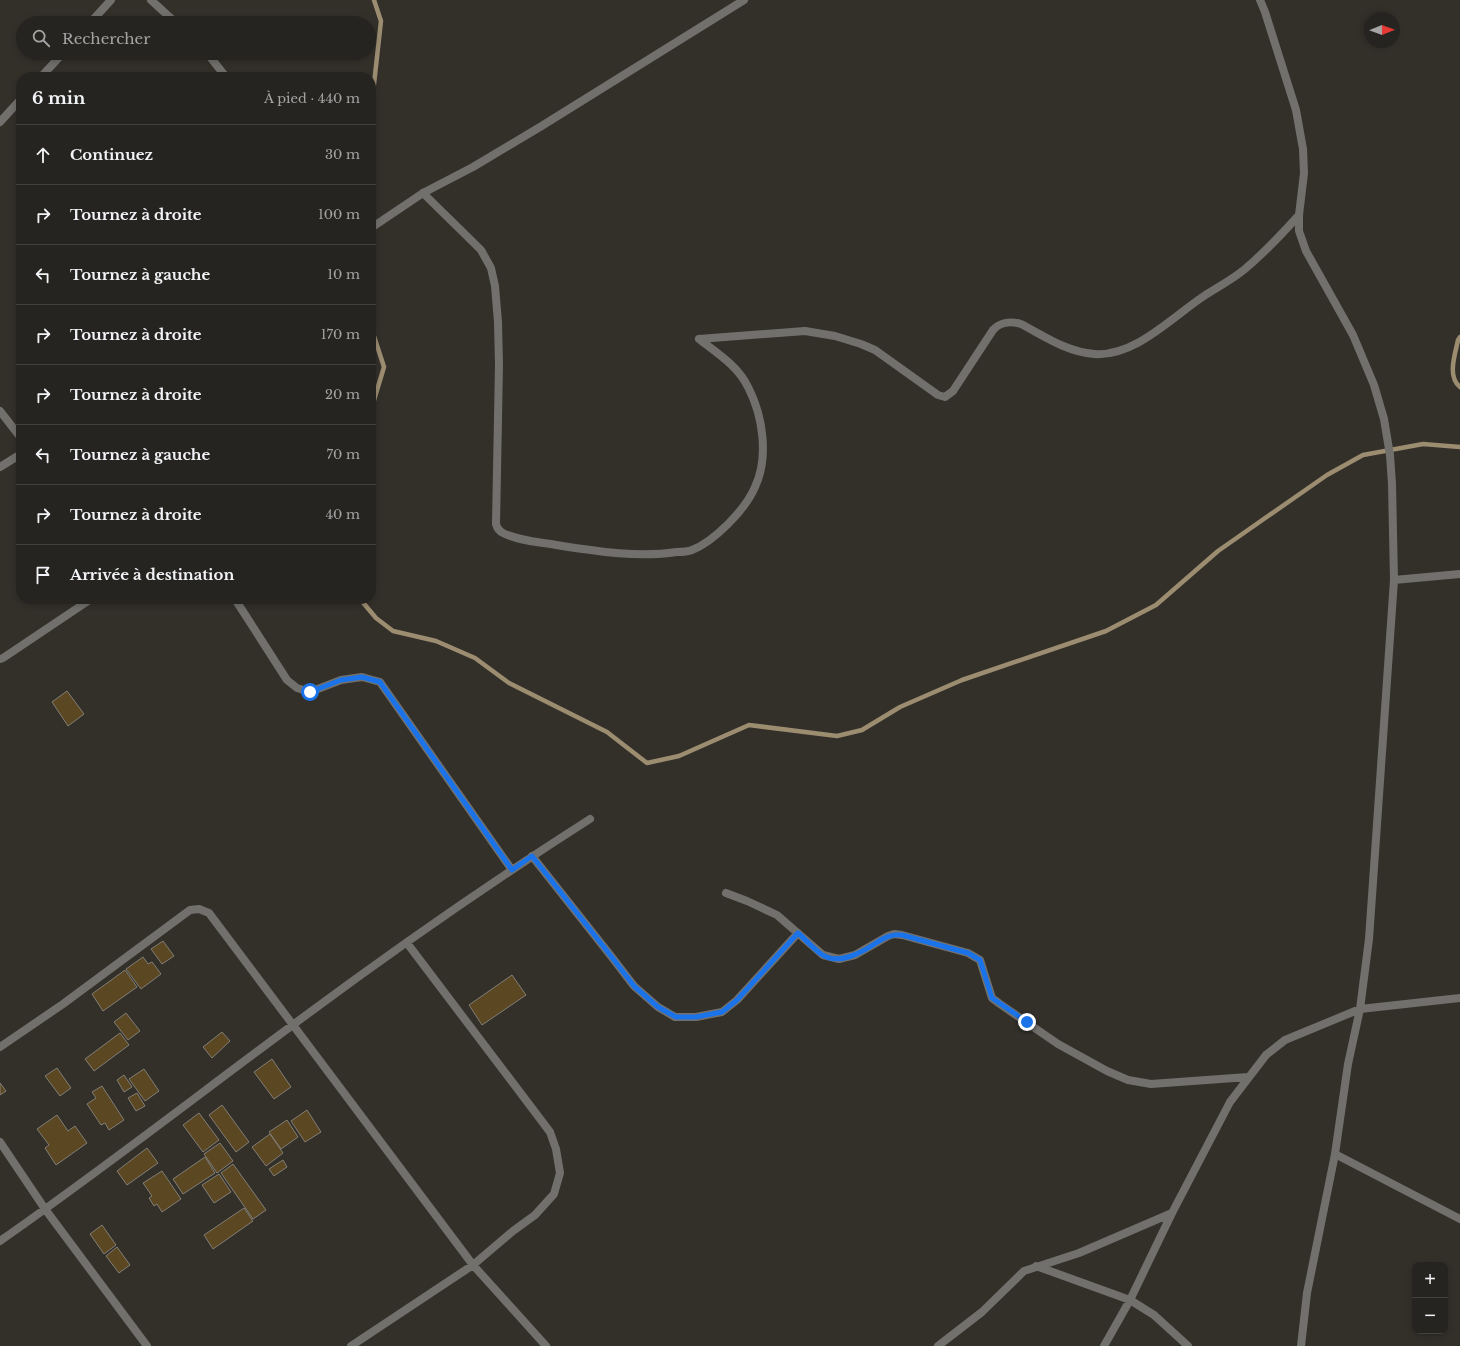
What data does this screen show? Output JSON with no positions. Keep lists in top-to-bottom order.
{
  "north": "right",
  "page": {
    "search": "Rechercher",
    "heading": ["6 min", "À pied · 440 m"],
    "list": [
      ["Continuez", "30 m"],
      ["Tournez à droite", "100 m"],
      ["Tournez à gauche", "10 m"],
      ["Tournez à droite", "170 m"],
      ["Tournez à droite", "20 m"],
      ["Tournez à gauche", "70 m"],
      ["Tournez à droite", "40 m"],
      "Arrivée à destination"
    ],
    "map_buttons": ["+", "−"]
  }
}
